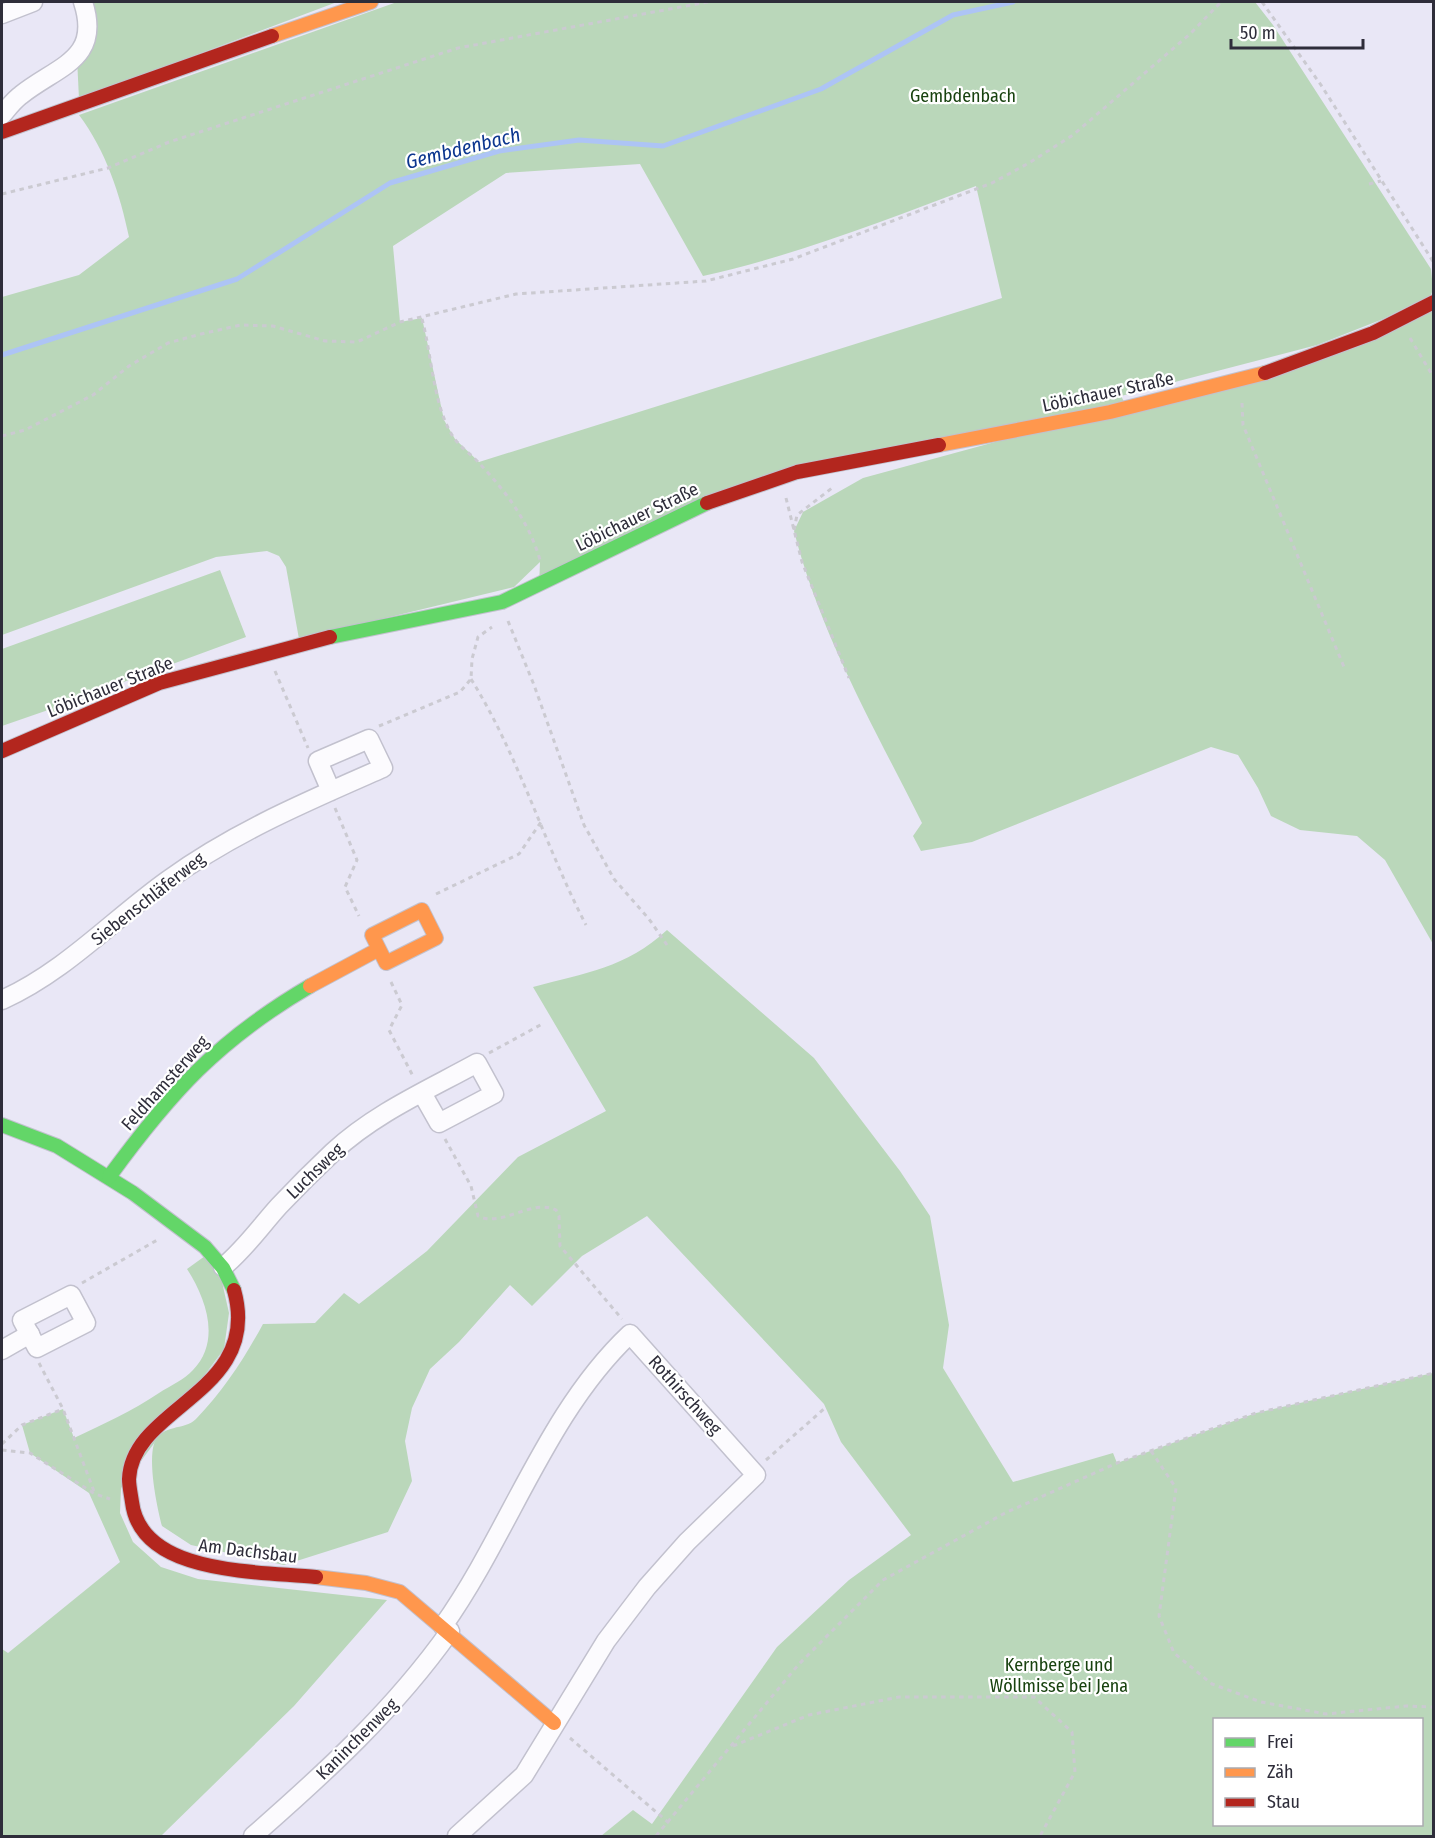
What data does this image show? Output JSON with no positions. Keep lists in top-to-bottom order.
{
  "streets": {
    "street": [
      "Löbichauer Straße",
      "Siebenschläferweg",
      "Feldhamsterweg",
      "Luchsweg",
      "Rothirschweg",
      "Am Dachsbau",
      "Kaninchenweg"
    ]
  },
  "crossings": [
    ["Feldhamsterweg", "Am Dachsbau"],
    ["Luchsweg", "Am Dachsbau"],
    ["Am Dachsbau", "Kaninchenweg"]
  ],
  "water": ["Gembdenbach"],
  "parks": ["Gembdenbach", "Kernberge und Wöllmisse bei Jena"],
  "legend": ["Frei", "Zäh", "Stau"],
  "scale_bar": "50 m"
}
